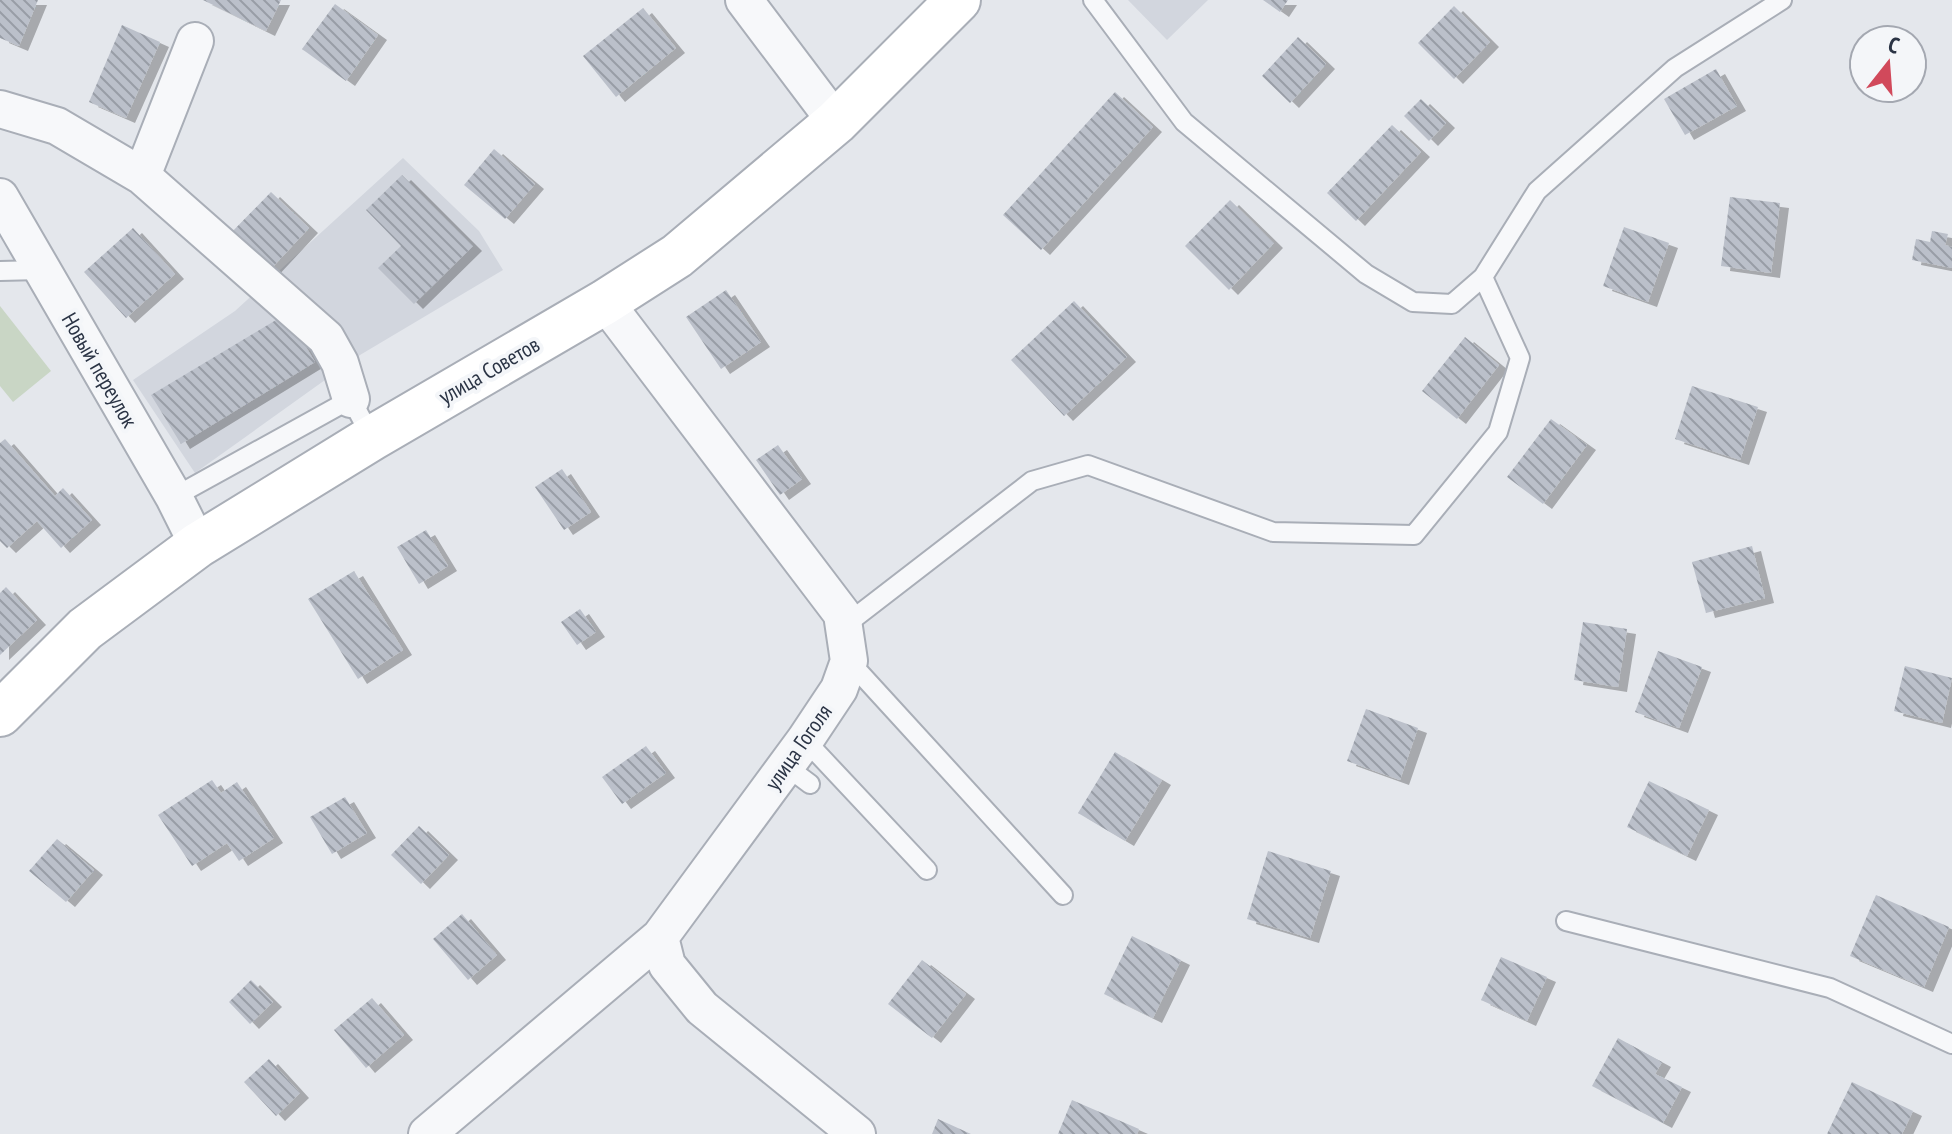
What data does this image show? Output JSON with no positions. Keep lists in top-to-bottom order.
{
  "streets": {
    "main road": ["улица Советов"],
    "street": ["Новый переулок", "улица Гоголя"]
  },
  "crossings": [
    ["Новый переулок", "улица Советов"]
  ],
  "north": "top"
}
